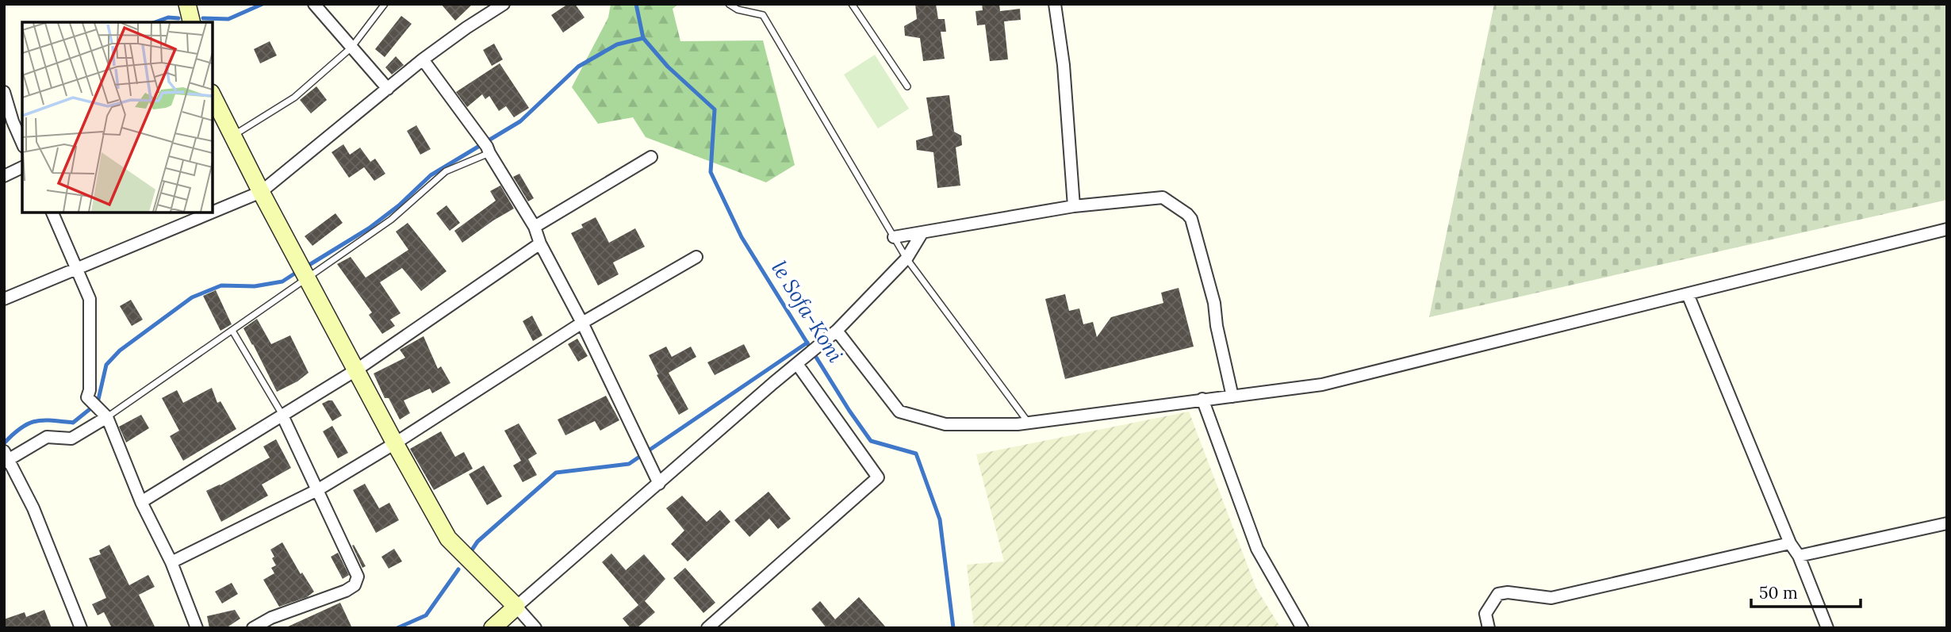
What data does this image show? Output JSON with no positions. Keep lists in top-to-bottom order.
{
  "water": ["le Sofa-Koni"],
  "scale_bar": "50 m"
}
